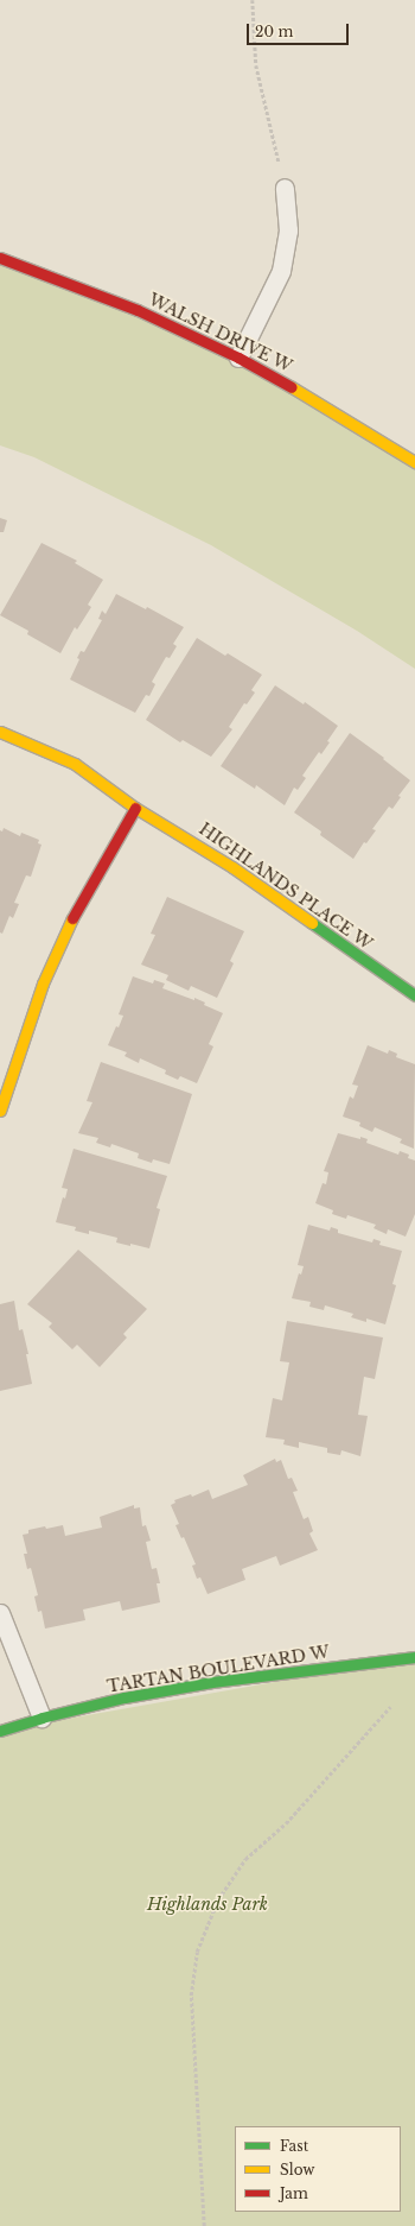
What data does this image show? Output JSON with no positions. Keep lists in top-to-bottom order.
{
  "streets": {
    "street": ["WALSH DRIVE W", "HIGHLANDS PLACE W", "TARTAN BOULEVARD W"]
  },
  "parks": ["Highlands Park"],
  "legend": ["Fast", "Slow", "Jam"],
  "scale_bar": "20 m"
}
